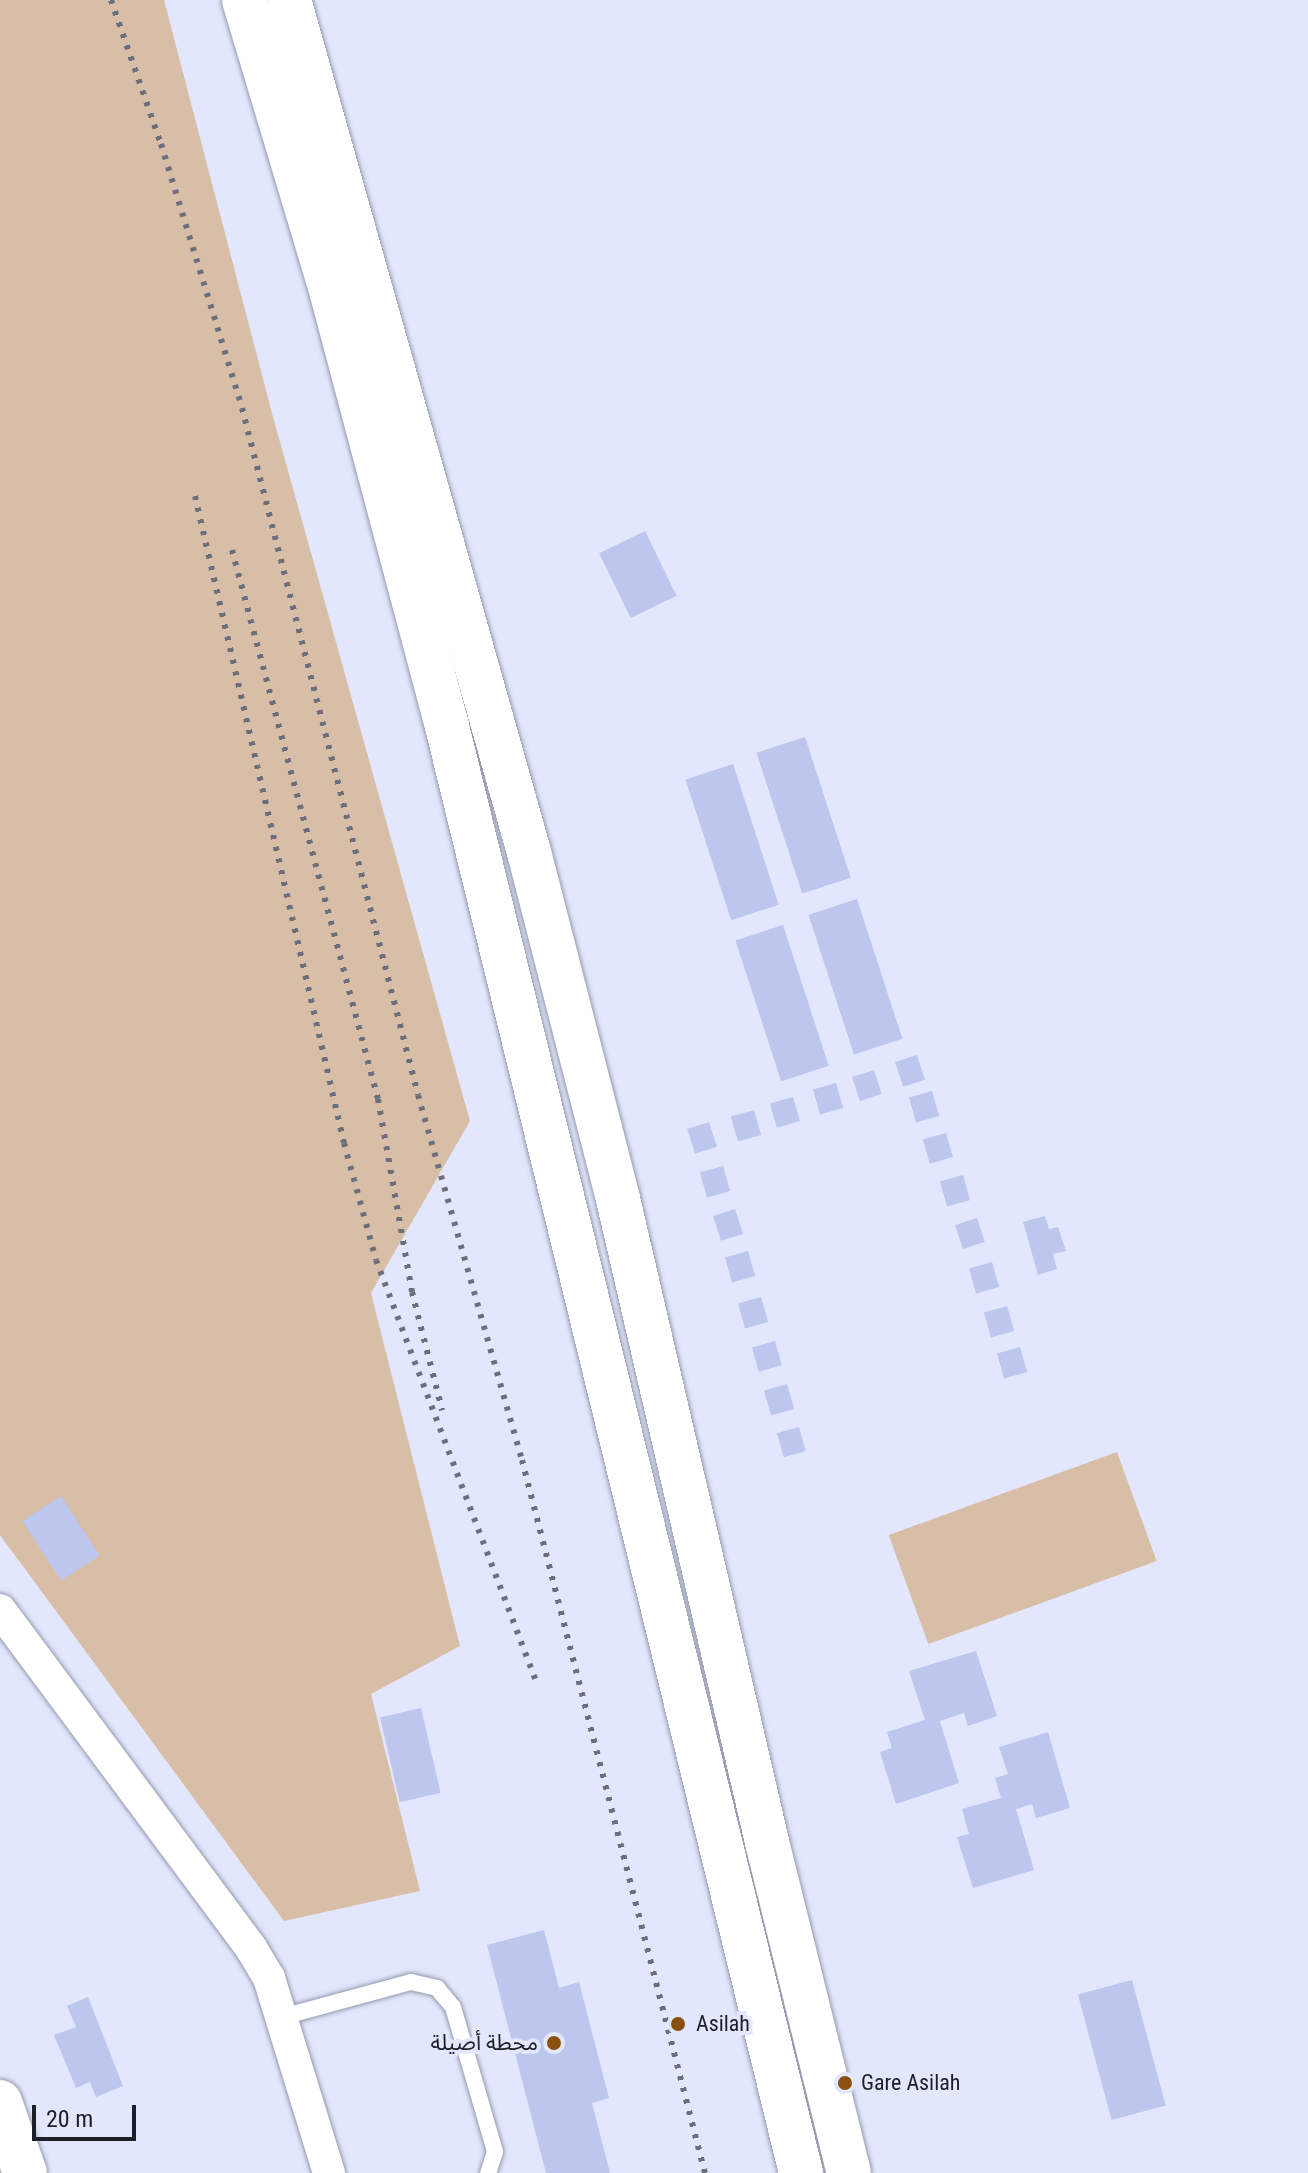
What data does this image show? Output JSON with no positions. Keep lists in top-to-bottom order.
{
  "places": ["Asilah", "محطة أصيلة", "Gare Asilah"],
  "scale_bar": "20 m"
}
